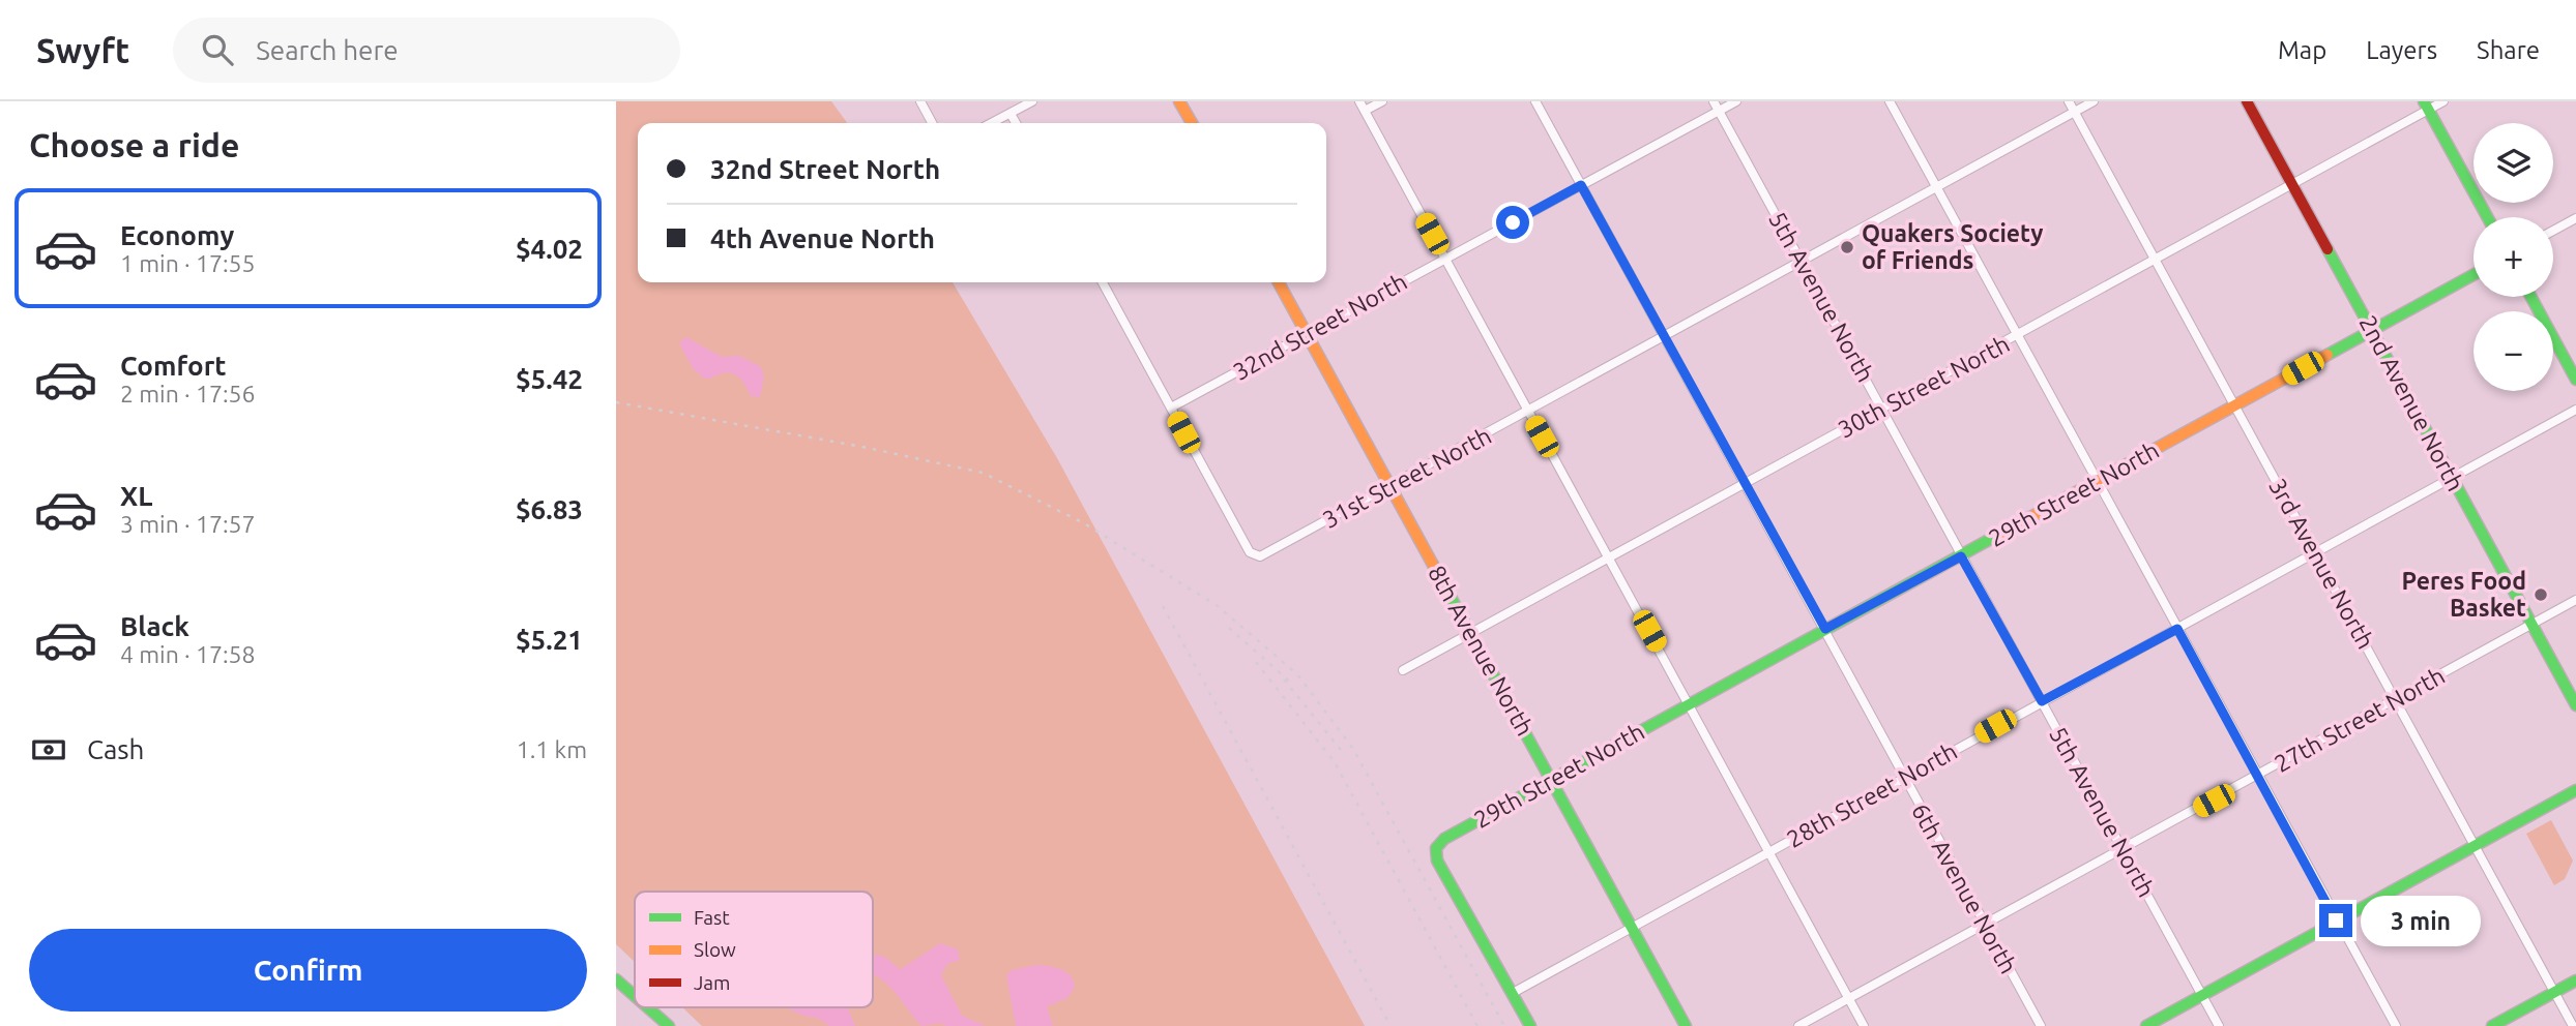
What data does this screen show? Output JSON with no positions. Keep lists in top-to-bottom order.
{
  "streets": {
    "street": [
      "5th Avenue North",
      "32nd Street North",
      "30th Street North",
      "2nd Avenue North",
      "31st Street North",
      "29th Street North",
      "3rd Avenue North",
      "8th Avenue North",
      "27th Street North",
      "28th Street North",
      "6th Avenue North"
    ]
  },
  "crossings": [
    ["5th Avenue North", "32nd Street North"],
    ["5th Avenue North", "30th Street North"],
    ["5th Avenue North", "31st Street North"],
    ["5th Avenue North", "29th Street North"],
    ["5th Avenue North", "27th Street North"],
    ["5th Avenue North", "28th Street North"],
    ["32nd Street North", "31st Street North"],
    ["32nd Street North", "8th Avenue North"],
    ["32nd Street North", "6th Avenue North"],
    ["30th Street North", "2nd Avenue North"],
    ["30th Street North", "3rd Avenue North"],
    ["30th Street North", "8th Avenue North"],
    ["30th Street North", "6th Avenue North"],
    ["2nd Avenue North", "29th Street North"],
    ["2nd Avenue North", "27th Street North"],
    ["2nd Avenue North", "28th Street North"],
    ["31st Street North", "3rd Avenue North"],
    ["31st Street North", "8th Avenue North"],
    ["31st Street North", "6th Avenue North"],
    ["29th Street North", "3rd Avenue North"],
    ["29th Street North", "8th Avenue North"],
    ["29th Street North", "28th Street North"],
    ["29th Street North", "6th Avenue North"],
    ["3rd Avenue North", "27th Street North"],
    ["3rd Avenue North", "28th Street North"],
    ["8th Avenue North", "28th Street North"],
    ["27th Street North", "6th Avenue North"],
    ["28th Street North", "6th Avenue North"]
  ],
  "places": ["Quakers Society of Friends", "Peres Food Basket"],
  "legend": ["Fast", "Slow", "Jam"],
  "page": {
    "header": "Swyft",
    "search": "Search here",
    "nav": ["Map", "Layers", "Share"],
    "heading": "Choose a ride",
    "map_buttons": ["+", "−"],
    "banner": ["32nd Street North", "4th Avenue North"],
    "list": [
      {
        "name": "Economy",
        "note": "1 min · 17:55",
        "value": "$4.02"
      },
      {
        "name": "Comfort",
        "note": "2 min · 17:56",
        "value": "$5.42"
      },
      {
        "name": "XL",
        "note": "3 min · 17:57",
        "value": "$6.83"
      },
      {
        "name": "Black",
        "note": "4 min · 17:58",
        "value": "$5.21"
      }
    ],
    "pay": ["Cash", "1.1 km"],
    "bubble": "3 min",
    "buttons": "Confirm"
  }
}
